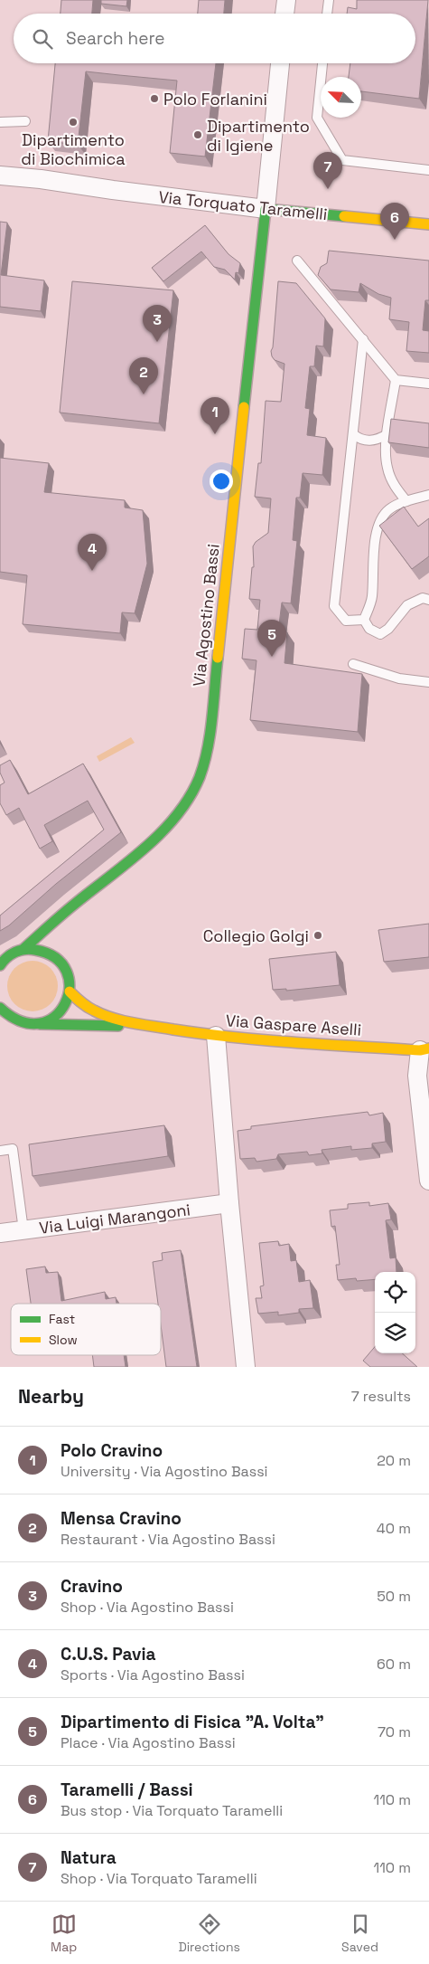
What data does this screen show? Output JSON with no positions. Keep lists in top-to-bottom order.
{
  "streets": {
    "main road": ["Via Torquato Taramelli", "Via Agostino Bassi", "Via Gaspare Aselli"],
    "street": ["Via Luigi Marangoni"]
  },
  "crossings": [
    ["Via Torquato Taramelli", "Via Agostino Bassi"]
  ],
  "places": [
    "Polo Forlanini",
    "Dipartimento di Biochimica",
    "Dipartimento di Igiene",
    "Collegio Golgi"
  ],
  "legend": ["Fast", "Slow"],
  "north": "top left",
  "page": {
    "search": "Search here",
    "pins": [
      "7",
      "6",
      "3",
      "2",
      "1",
      "4",
      "5"
    ],
    "heading": ["Nearby", "7 results"],
    "list": [
      {
        "mark": "1",
        "name": "Polo Cravino",
        "note": "University · Via Agostino Bassi",
        "value": "20 m"
      },
      {
        "mark": "2",
        "name": "Mensa Cravino",
        "note": "Restaurant · Via Agostino Bassi",
        "value": "40 m"
      },
      {
        "mark": "3",
        "name": "Cravino",
        "note": "Shop · Via Agostino Bassi",
        "value": "50 m"
      },
      {
        "mark": "4",
        "name": "C.U.S. Pavia",
        "note": "Sports · Via Agostino Bassi",
        "value": "60 m"
      },
      {
        "mark": "5",
        "name": "Dipartimento di Fisica \"A. Volta\"",
        "note": "Place · Via Agostino Bassi",
        "value": "70 m"
      },
      {
        "mark": "6",
        "name": "Taramelli / Bassi",
        "note": "Bus stop · Via Torquato Taramelli",
        "value": "110 m"
      },
      {
        "mark": "7",
        "name": "Natura",
        "note": "Shop · Via Torquato Taramelli",
        "value": "110 m"
      }
    ],
    "nav": ["Map", "Directions", "Saved"]
  }
}
